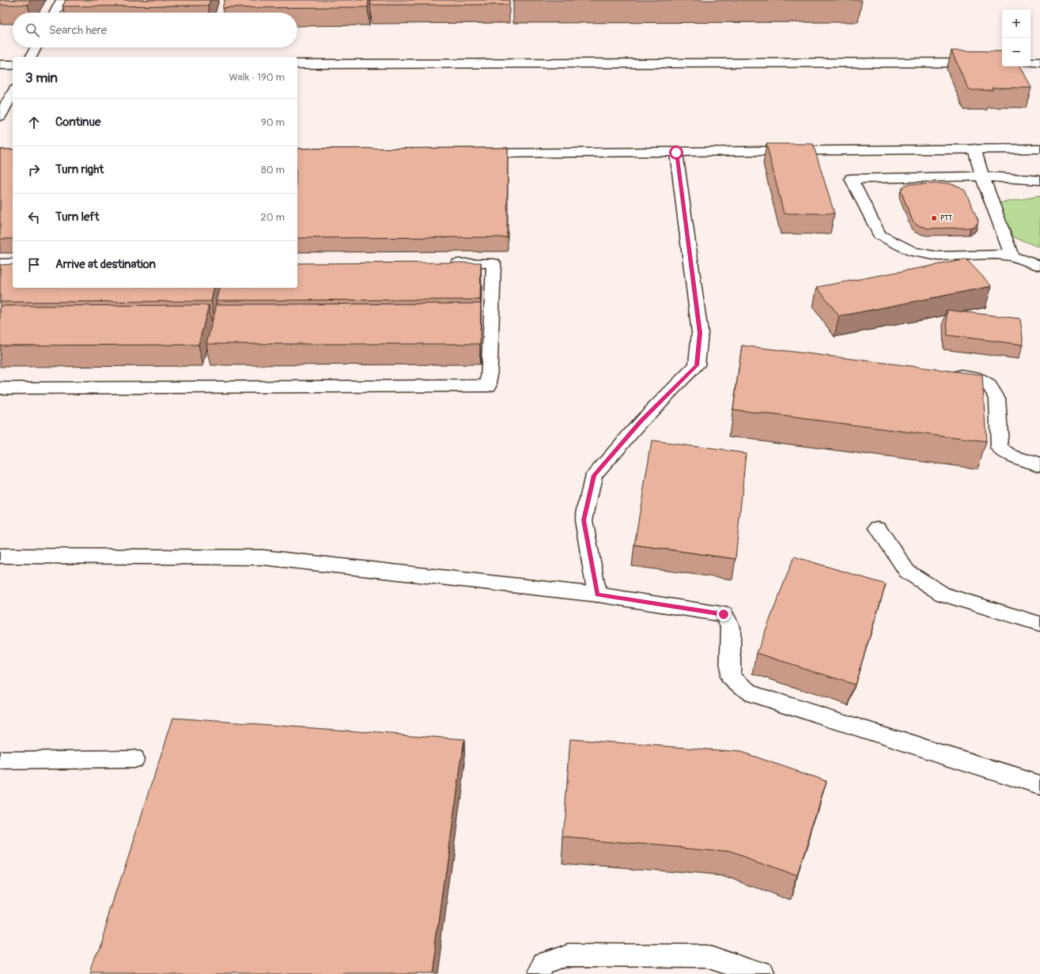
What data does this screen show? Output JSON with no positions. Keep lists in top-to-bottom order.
{
  "places": ["PTT"],
  "page": {
    "map_buttons": ["+", "−"],
    "search": "Search here",
    "heading": ["3 min", "Walk · 190 m"],
    "list": [
      ["Continue", "90 m"],
      ["Turn right", "80 m"],
      ["Turn left", "20 m"],
      "Arrive at destination"
    ]
  }
}
